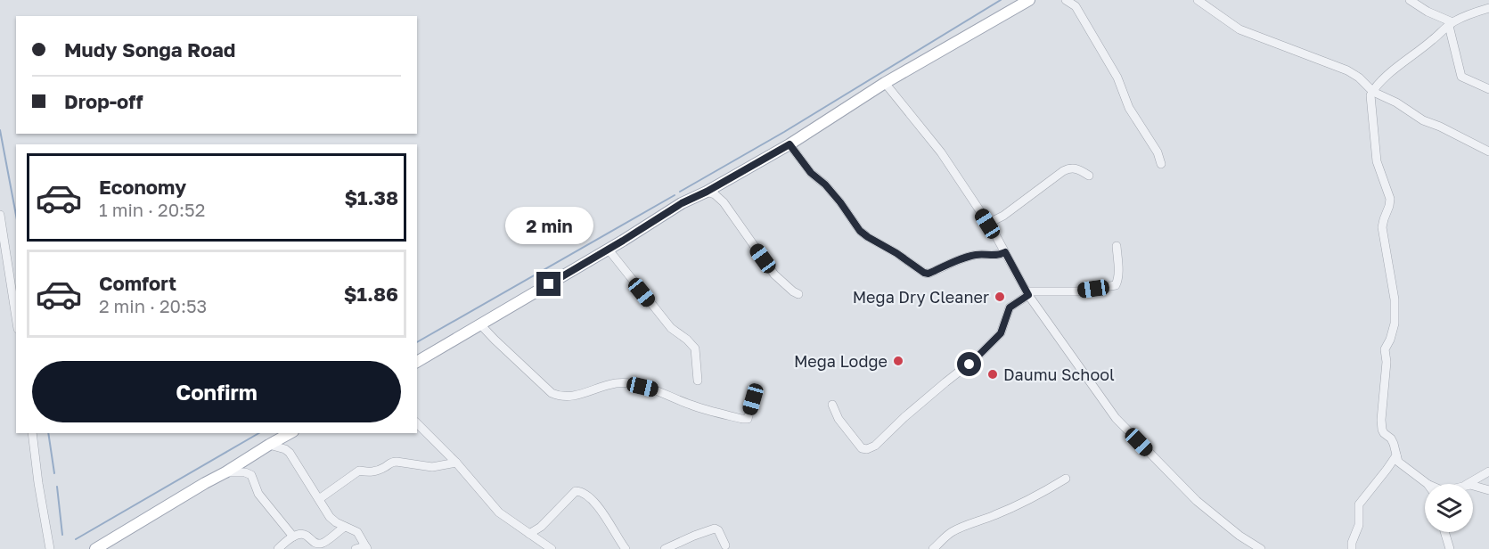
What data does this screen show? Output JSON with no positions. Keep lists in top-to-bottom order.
{
  "places": ["Mega Dry Cleaner", "Mega Lodge", "Daumu School"],
  "page": {
    "banner": ["Mudy Songa Road", "Drop-off"],
    "list": [
      {
        "name": "Economy",
        "note": "1 min · 20:52",
        "value": "$1.38"
      },
      {
        "name": "Comfort",
        "note": "2 min · 20:53",
        "value": "$1.86"
      }
    ],
    "bubble": "2 min",
    "buttons": "Confirm"
  }
}
